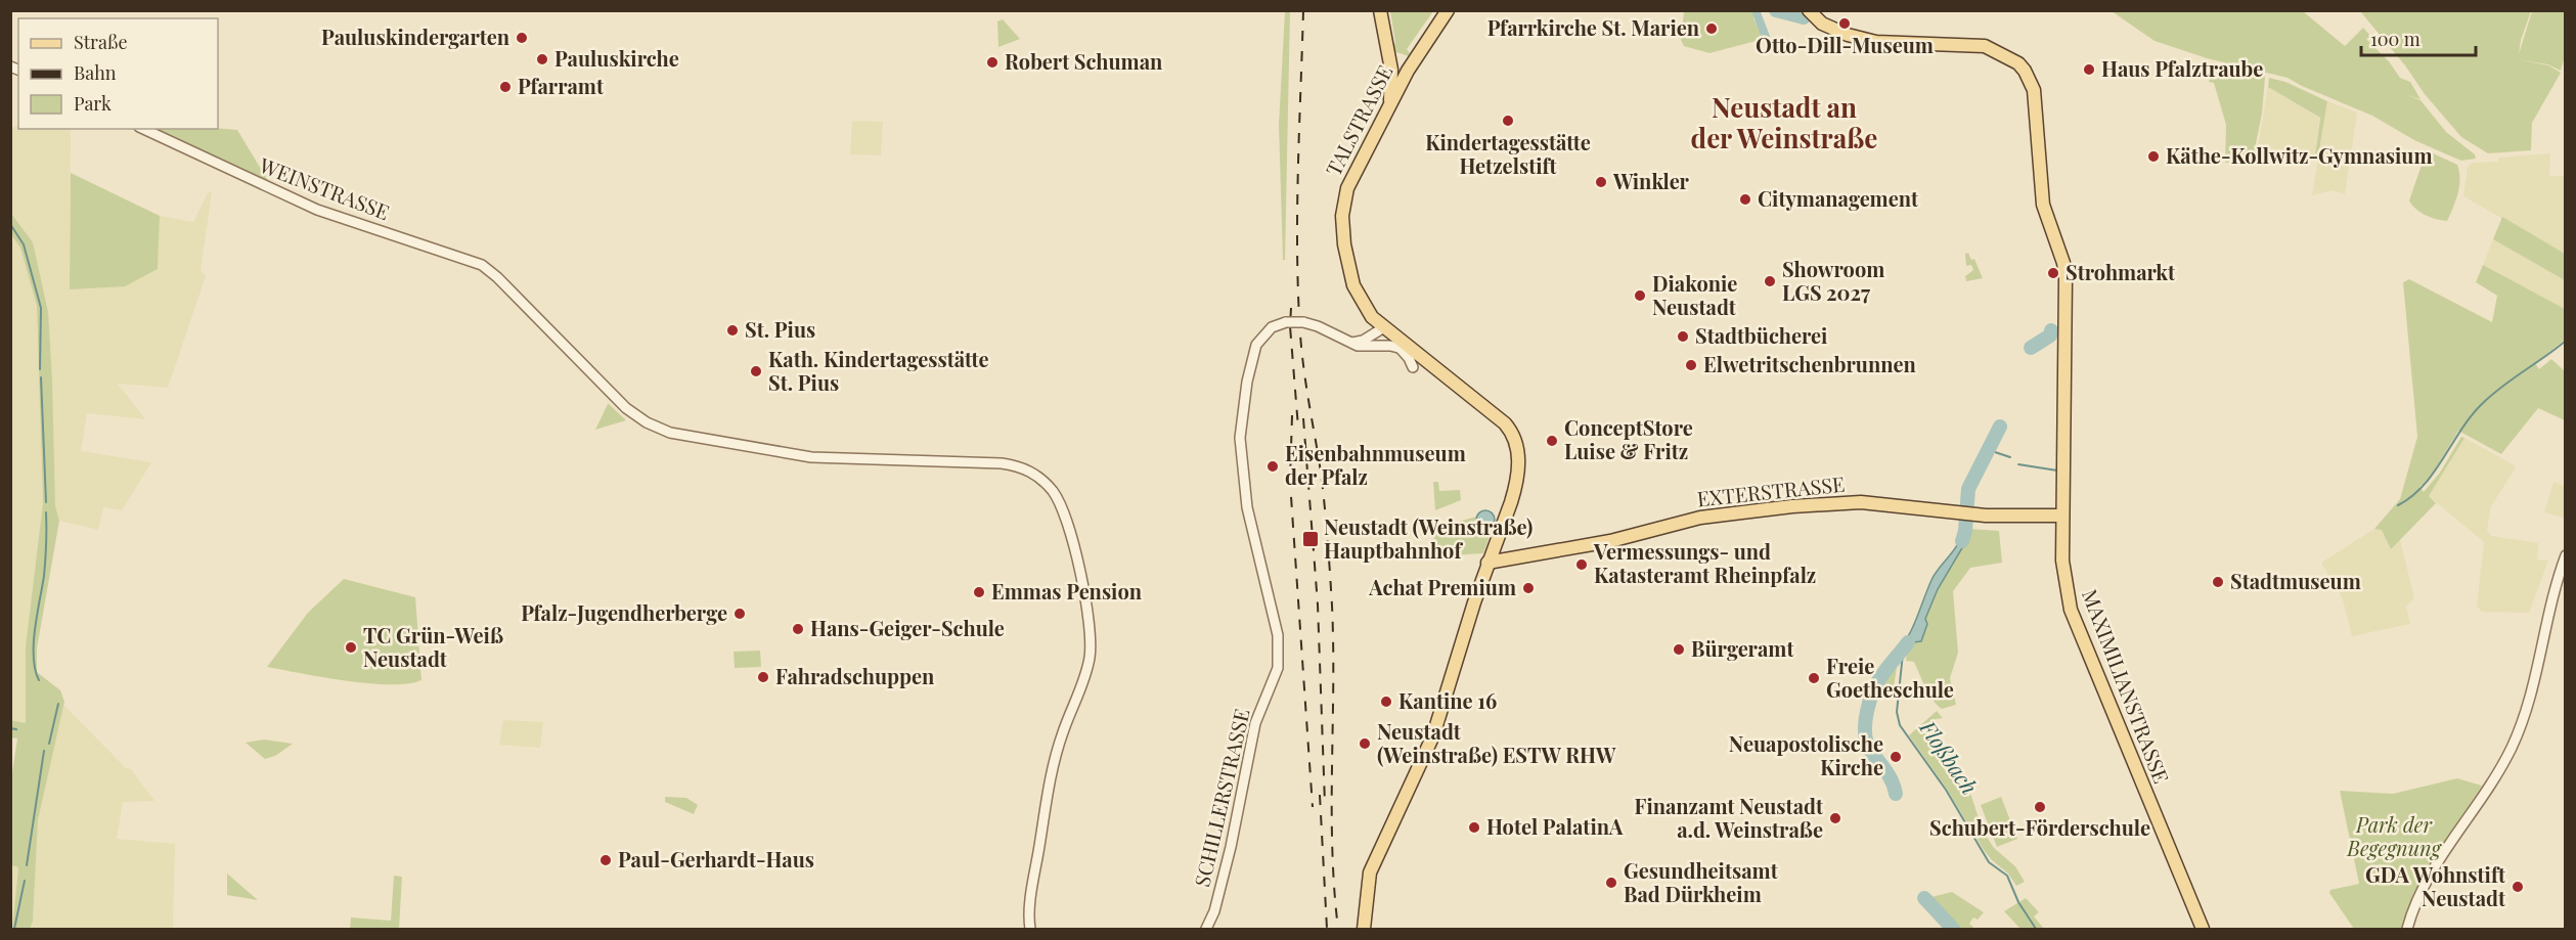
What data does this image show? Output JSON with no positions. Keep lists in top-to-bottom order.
{
  "streets": {
    "main road": ["TALSTRASSE", "EXTERSTRASSE", "MAXIMILIANSTRASSE"],
    "street": ["WEINSTRASSE", "SCHILLERSTRASSE"]
  },
  "crossings": [
    ["TALSTRASSE", "EXTERSTRASSE"],
    ["TALSTRASSE", "SCHILLERSTRASSE"],
    ["EXTERSTRASSE", "MAXIMILIANSTRASSE"]
  ],
  "districts": ["Neustadt an der Weinstraße"],
  "water": ["Floßbach"],
  "parks": ["Park der Begegnung"],
  "places": {
    "other": [
      "Otto-Dill-Museum",
      "Pfarrkirche St. Marien",
      "Pauluskindergarten",
      "Pauluskirche",
      "Robert Schuman",
      "Haus Pfalztraube",
      "Pfarramt",
      "Kindertagesstätte Hetzelstift",
      "Käthe-Kollwitz-Gymnasium",
      "Winkler",
      "Citymanagement",
      "Strohmarkt",
      "Showroom LGS 2027",
      "Diakonie Neustadt",
      "St. Pius",
      "Stadtbücherei",
      "Elwetritschenbrunnen",
      "Kath. Kindertagesstätte St. Pius",
      "ConceptStore Luise & Fritz",
      "Eisenbahnmuseum der Pfalz",
      "Vermessungs- und Katasteramt Rheinpfalz",
      "Stadtmuseum",
      "Achat Premium",
      "Emmas Pension",
      "Pfalz-Jugendherberge",
      "Hans-Geiger-Schule",
      "TC Grün-Weiß Neustadt",
      "Bürgeramt",
      "Fahradschuppen",
      "Freie Goetheschule",
      "Kantine 16",
      "Neustadt (Weinstraße) ESTW RHW",
      "Neuapostolische Kirche",
      "Schubert-Förderschule",
      "Finanzamt Neustadt a.d. Weinstraße",
      "Hotel PalatinA",
      "Paul-Gerhardt-Haus",
      "Gesundheitsamt Bad Dürkheim",
      "GDA Wohnstift Neustadt"
    ],
    "transit": ["Neustadt (Weinstraße) Hauptbahnhof"]
  },
  "legend": ["Straße", "Bahn", "Park"],
  "scale_bar": "100 m"
}
